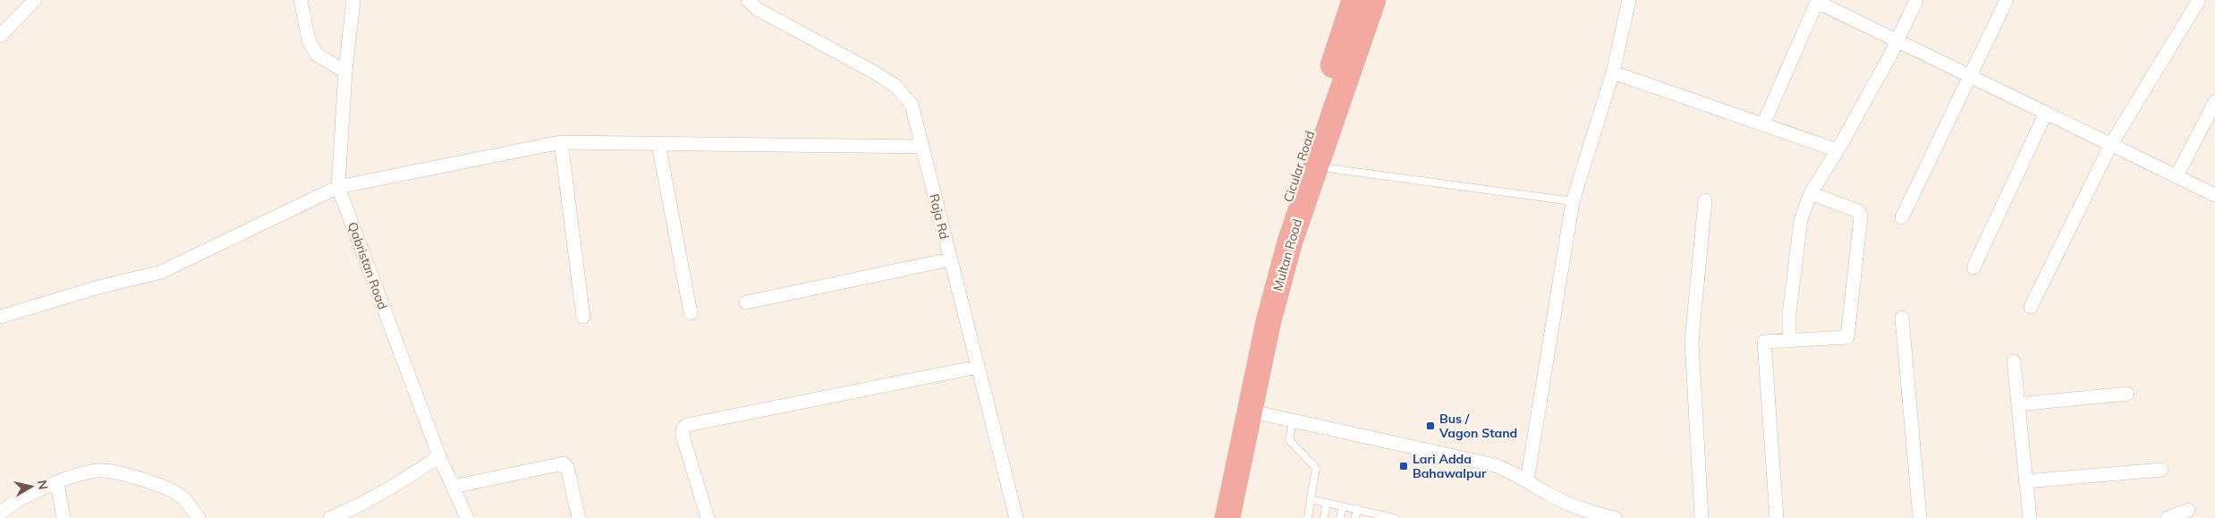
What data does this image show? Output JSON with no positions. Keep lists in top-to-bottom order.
{
  "streets": {
    "highway": ["Cicular Road", "Multan Road"],
    "street": ["Raja Rd", "Qabristan Road"]
  },
  "crossings": [
    ["Cicular Road", "Multan Road"]
  ],
  "places": {
    "transit": ["Bus / Vagon Stand", "Lari Adda Bahawalpur"]
  },
  "north": "right"
}
